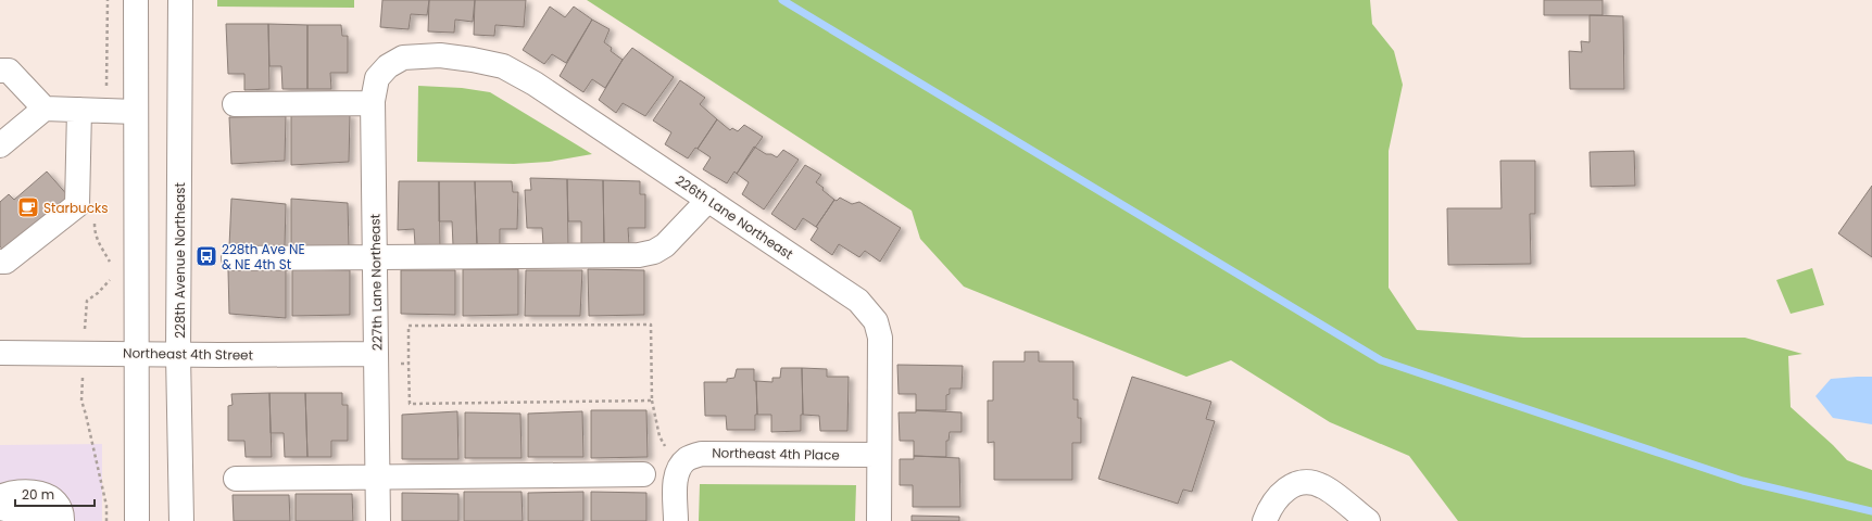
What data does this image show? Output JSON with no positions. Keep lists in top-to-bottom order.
{
  "streets": {
    "street": [
      "226th Lane Northeast",
      "228th Avenue Northeast",
      "227th Lane Northeast",
      "Northeast 4th Street",
      "Northeast 4th Place"
    ]
  },
  "crossings": [
    ["226th Lane Northeast", "227th Lane Northeast"],
    ["226th Lane Northeast", "Northeast 4th Place"],
    ["228th Avenue Northeast", "Northeast 4th Street"],
    ["227th Lane Northeast", "Northeast 4th Street"]
  ],
  "places": {
    "cafe": ["Starbucks"],
    "bus stop": ["228th Ave NE & NE 4th St"]
  },
  "scale_bar": "20 m"
}
